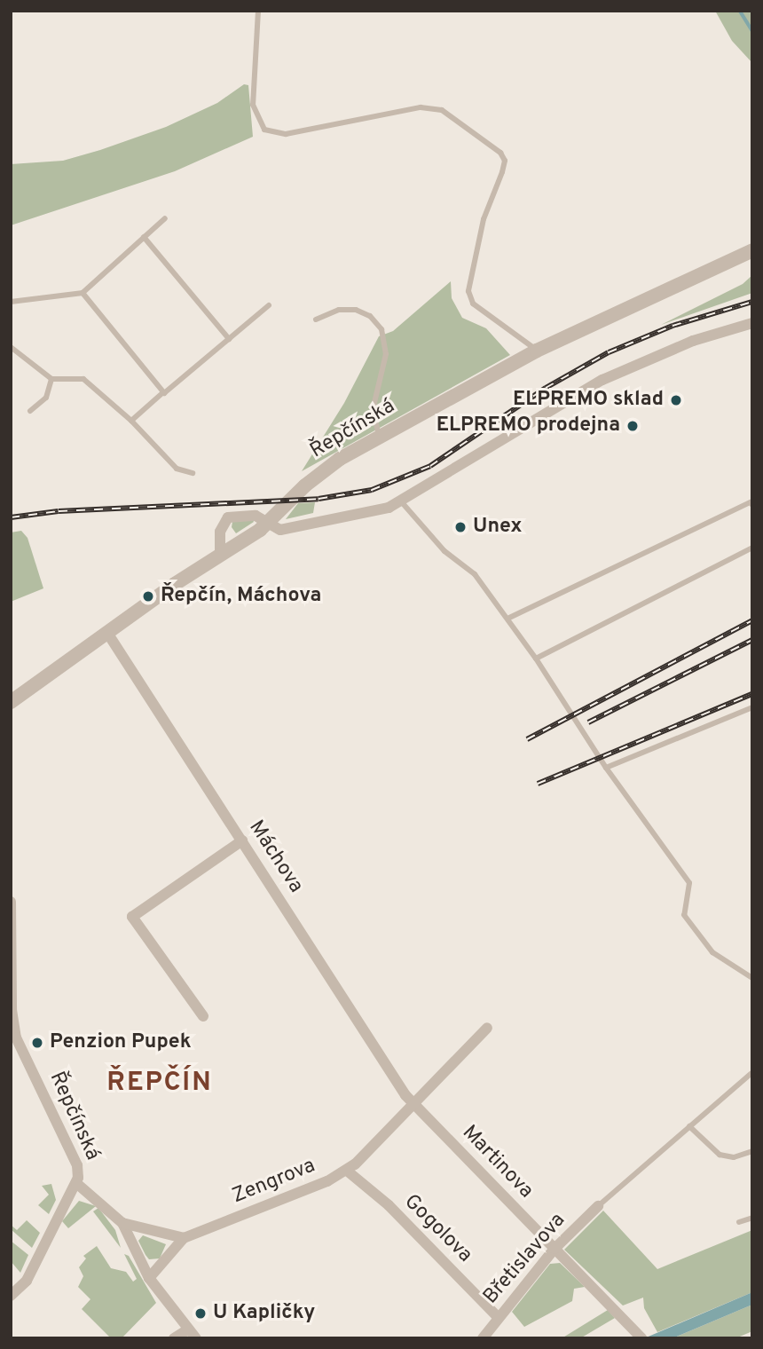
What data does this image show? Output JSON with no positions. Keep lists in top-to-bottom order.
{
  "streets": {
    "street": [
      "Řepčínská",
      "Máchova",
      "Martinova",
      "Zengrova",
      "Gogolova",
      "Břetislavova"
    ]
  },
  "crossings": [
    ["Řepčínská", "Máchova"],
    ["Máchova", "Martinova"],
    ["Máchova", "Zengrova"],
    ["Martinova", "Zengrova"],
    ["Martinova", "Břetislavova"],
    ["Zengrova", "Gogolova"],
    ["Gogolova", "Břetislavova"]
  ],
  "districts": ["ŘEPČÍN"],
  "places": [
    "ELPREMO sklad",
    "ELPREMO prodejna",
    "Unex",
    "Řepčín, Máchova",
    "Penzion Pupek",
    "U Kapličky"
  ]
}
